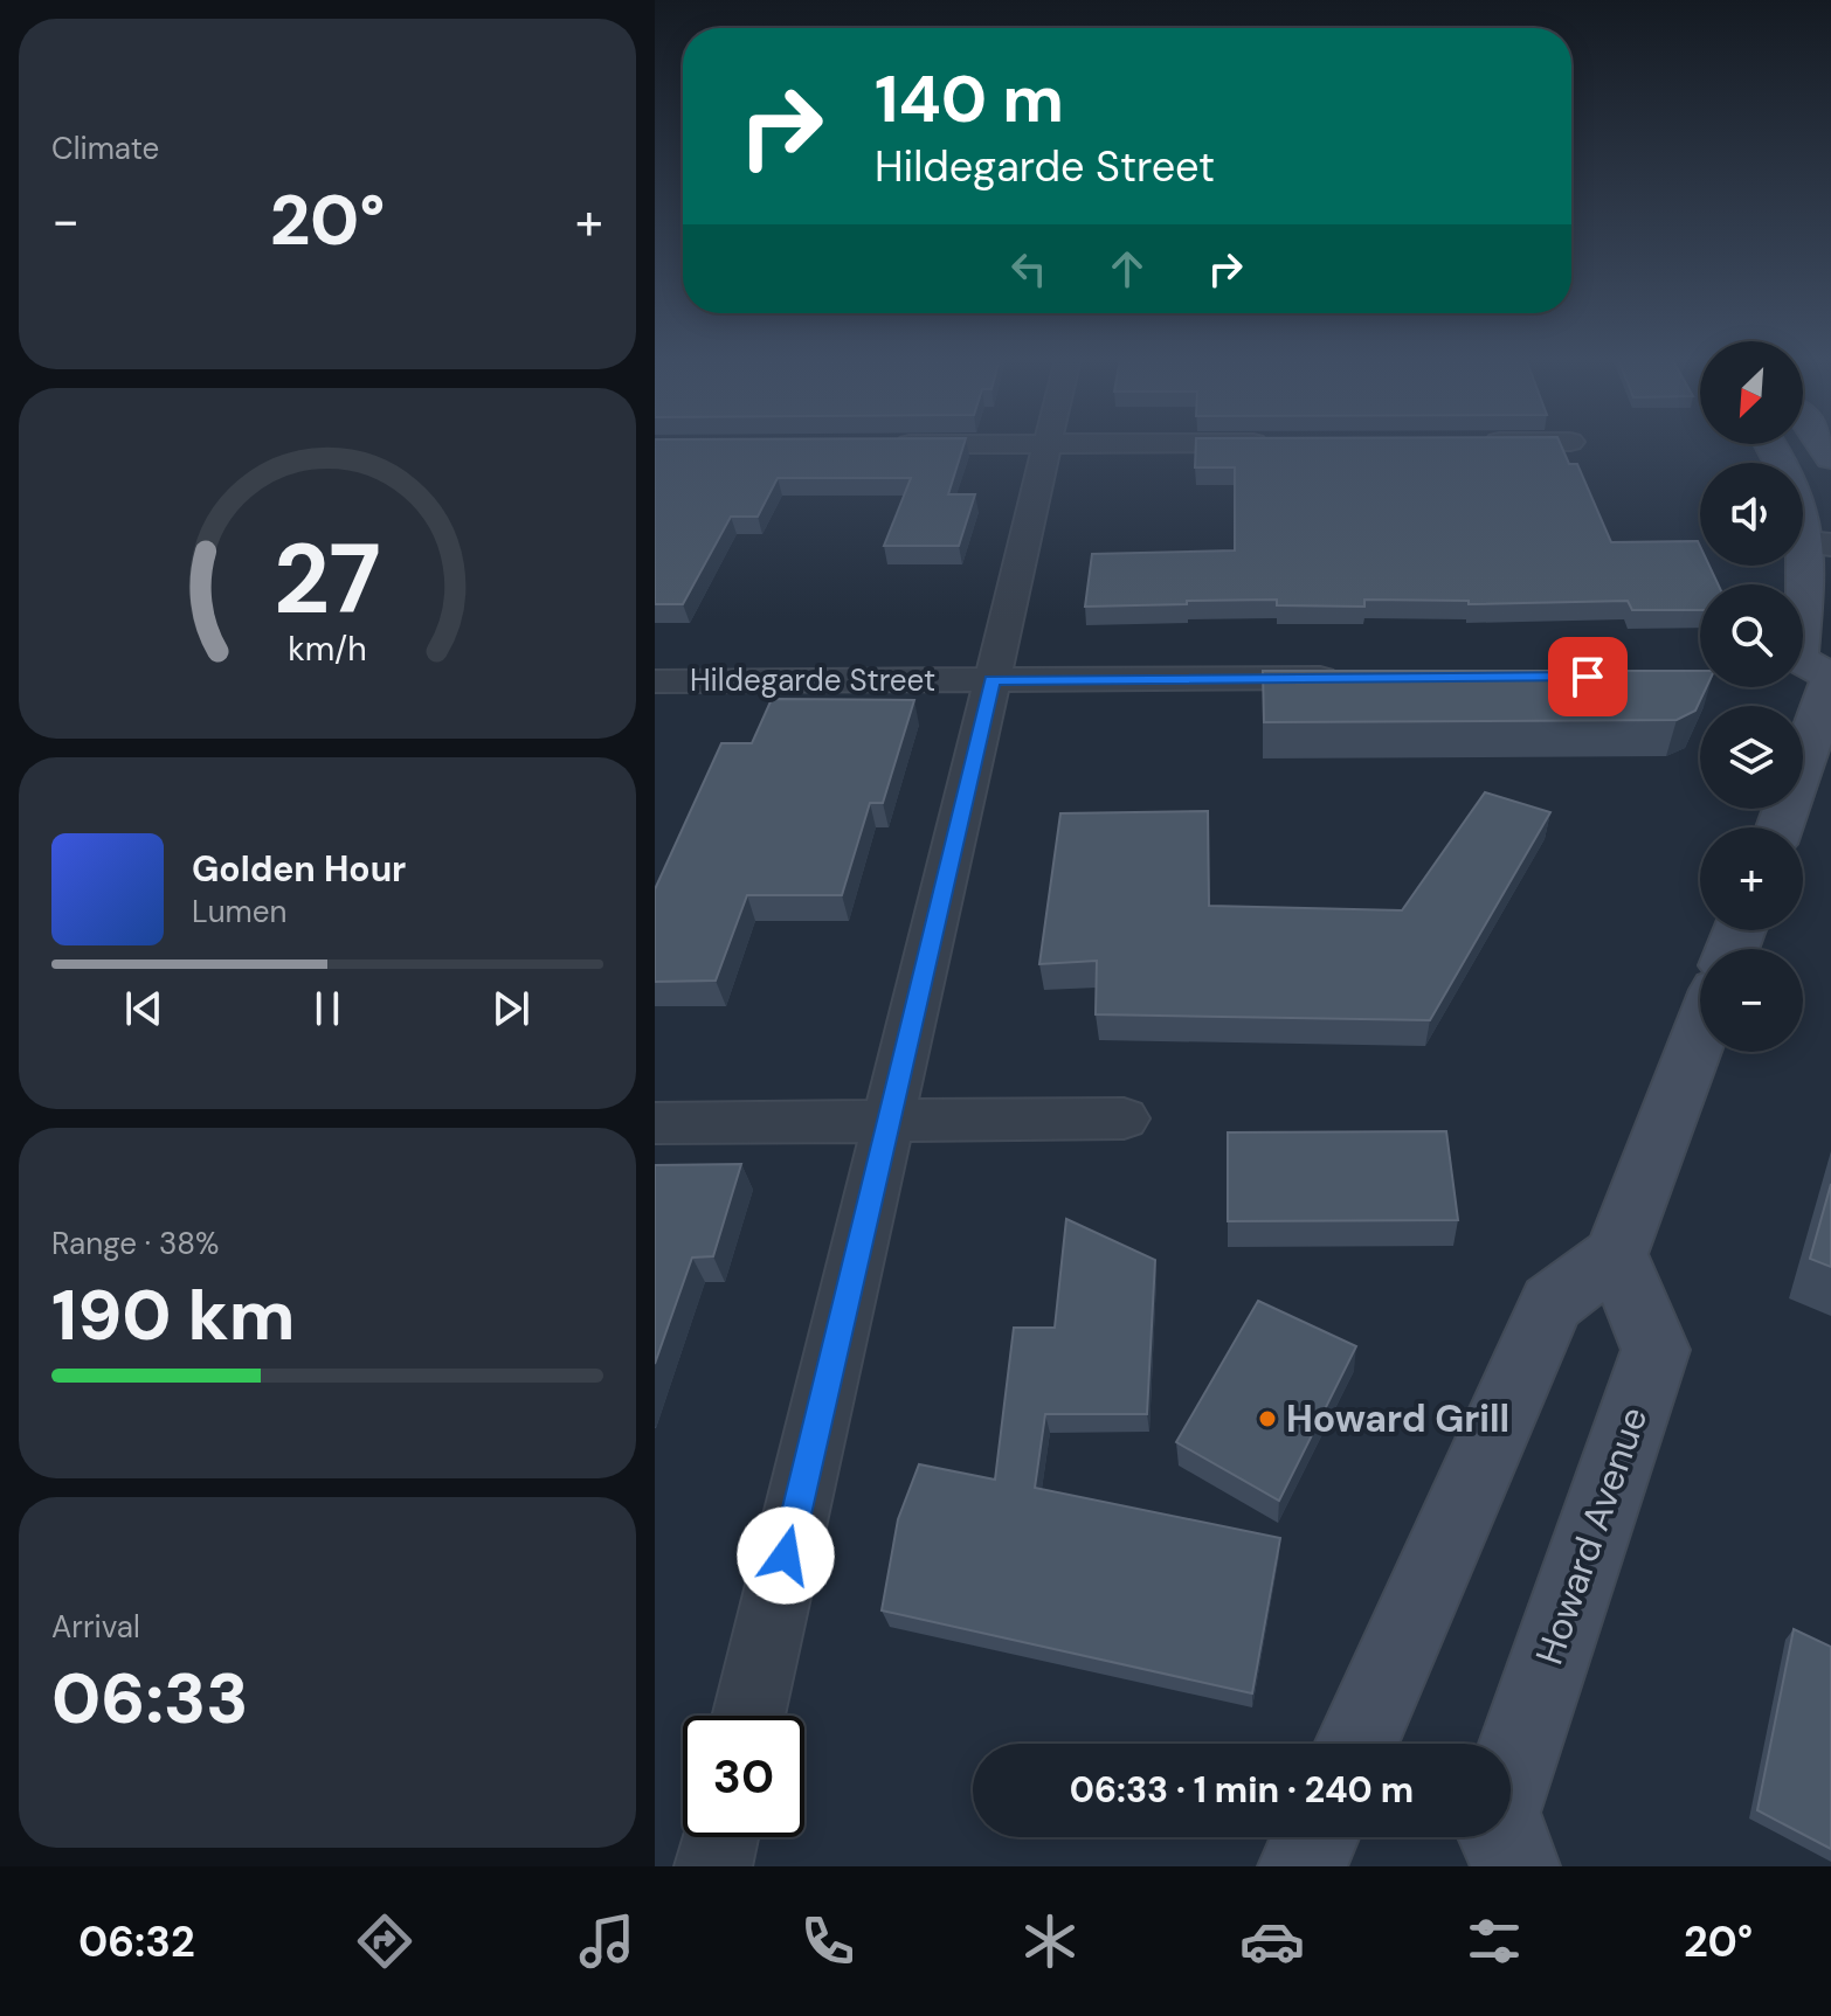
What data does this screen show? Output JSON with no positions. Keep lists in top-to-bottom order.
{
  "streets": {
    "main road": ["Howard Avenue"],
    "street": ["Hildegarde Street"]
  },
  "places": ["Howard Grill"],
  "north": "bottom left",
  "page": {
    "tile": [
      "Climate",
      ["Range · 38%", "190 km"],
      ["Arrival", "06:33"]
    ],
    "turn": ["140 m", "Hildegarde Street"],
    "heat": ["−", "20°", "+"],
    "map_buttons": ["+", "−"],
    "song": ["Golden Hour", "Lumen"],
    "limit": "30",
    "trip": "06:33 · 1 min · 240 m",
    "tabs": ["06:32", "20°"],
    "gauge": ["27", "km/h"]
  }
}
